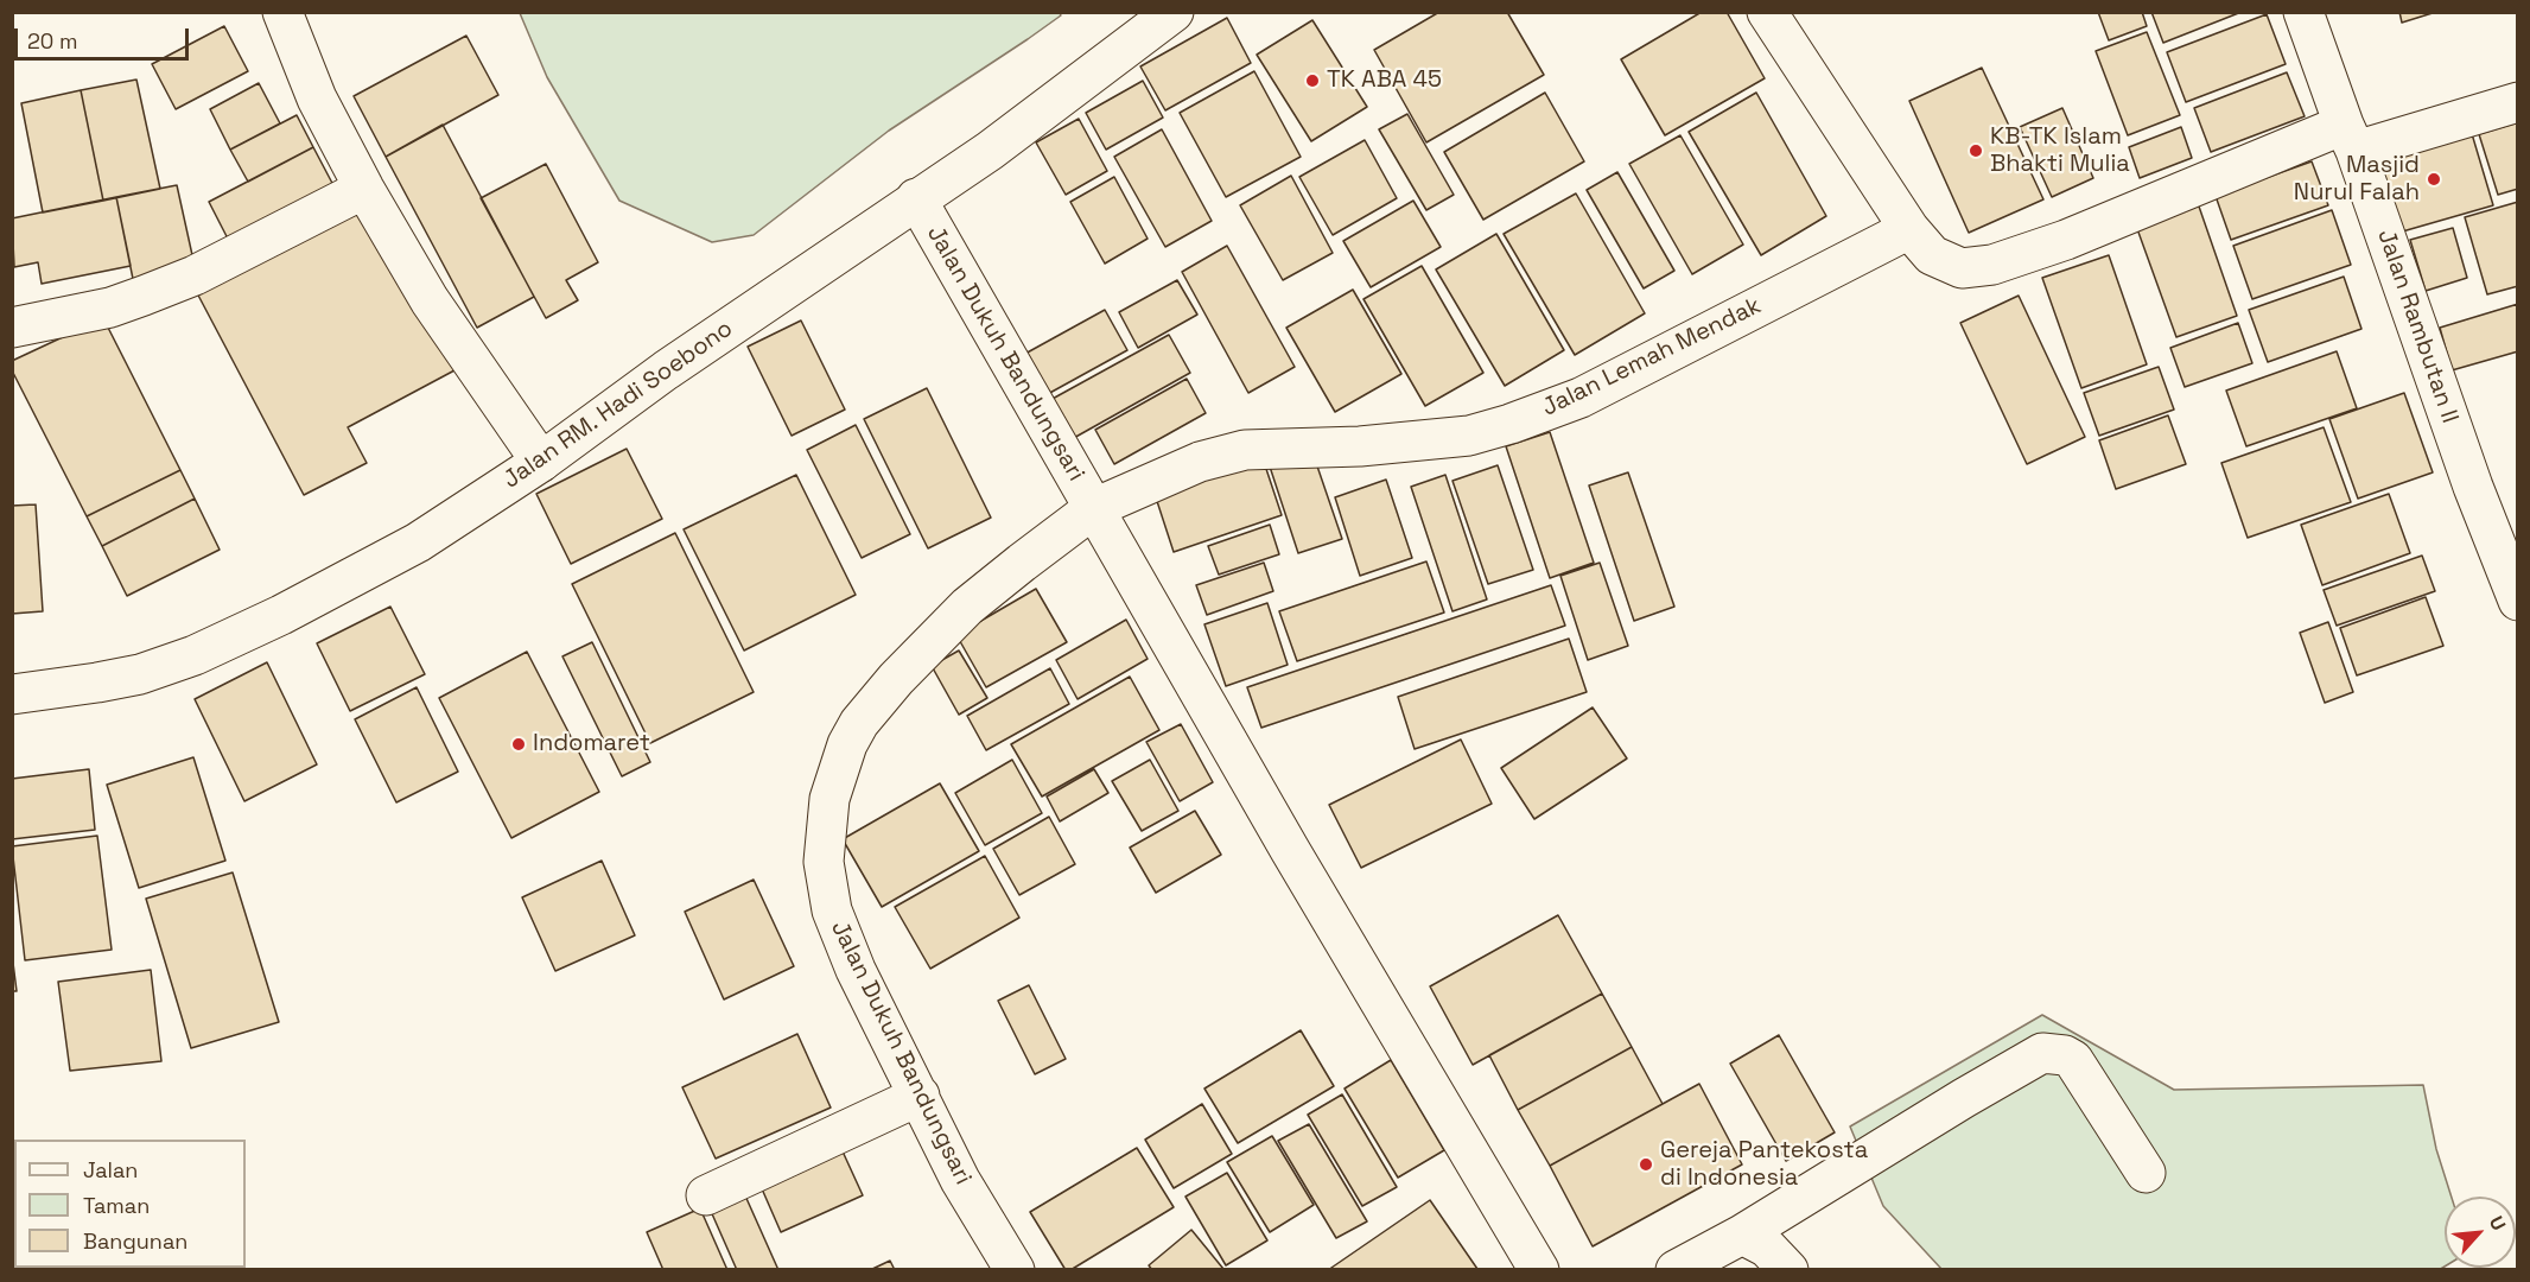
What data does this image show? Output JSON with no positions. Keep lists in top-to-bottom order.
{
  "streets": {
    "street": [
      "Jalan Rambutan II",
      "Jalan Dukuh Bandungsari",
      "Jalan Lemah Mendak",
      "Jalan RM. Hadi Soebono"
    ]
  },
  "crossings": [
    ["Jalan Dukuh Bandungsari", "Jalan Lemah Mendak"],
    ["Jalan Dukuh Bandungsari", "Jalan RM. Hadi Soebono"]
  ],
  "places": [
    "TK ABA 45",
    "KB-TK Islam Bhakti Mulia",
    "Masjid Nurul Falah",
    "Indomaret",
    "Gereja Pantekosta di Indonesia"
  ],
  "legend": ["Jalan", "Taman", "Bangunan"],
  "scale_bar": "20 m",
  "north": "top right"
}
